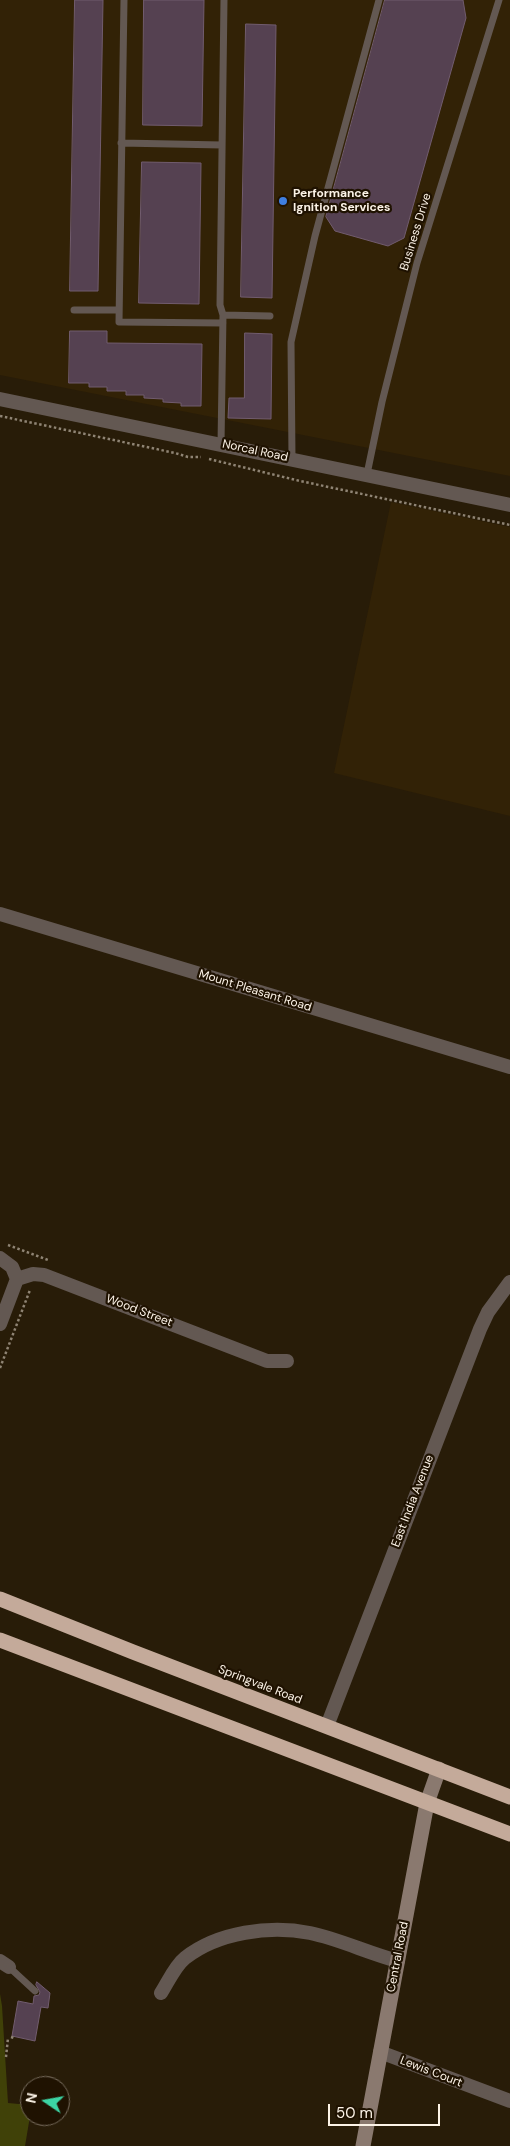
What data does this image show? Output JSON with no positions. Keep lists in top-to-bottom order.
{
  "streets": {
    "highway": ["Springvale Road"],
    "street": [
      "Norcal Road",
      "Mount Pleasant Road",
      "Wood Street",
      "East India Avenue",
      "Central Road",
      "Lewis Court"
    ],
    "lane": ["Business Drive"]
  },
  "crossings": [
    ["Business Drive", "Norcal Road"],
    ["East India Avenue", "Springvale Road"],
    ["Springvale Road", "Central Road"],
    ["Central Road", "Lewis Court"]
  ],
  "places": ["Performance Ignition Services"],
  "scale_bar": "50 m",
  "north": "left"
}
